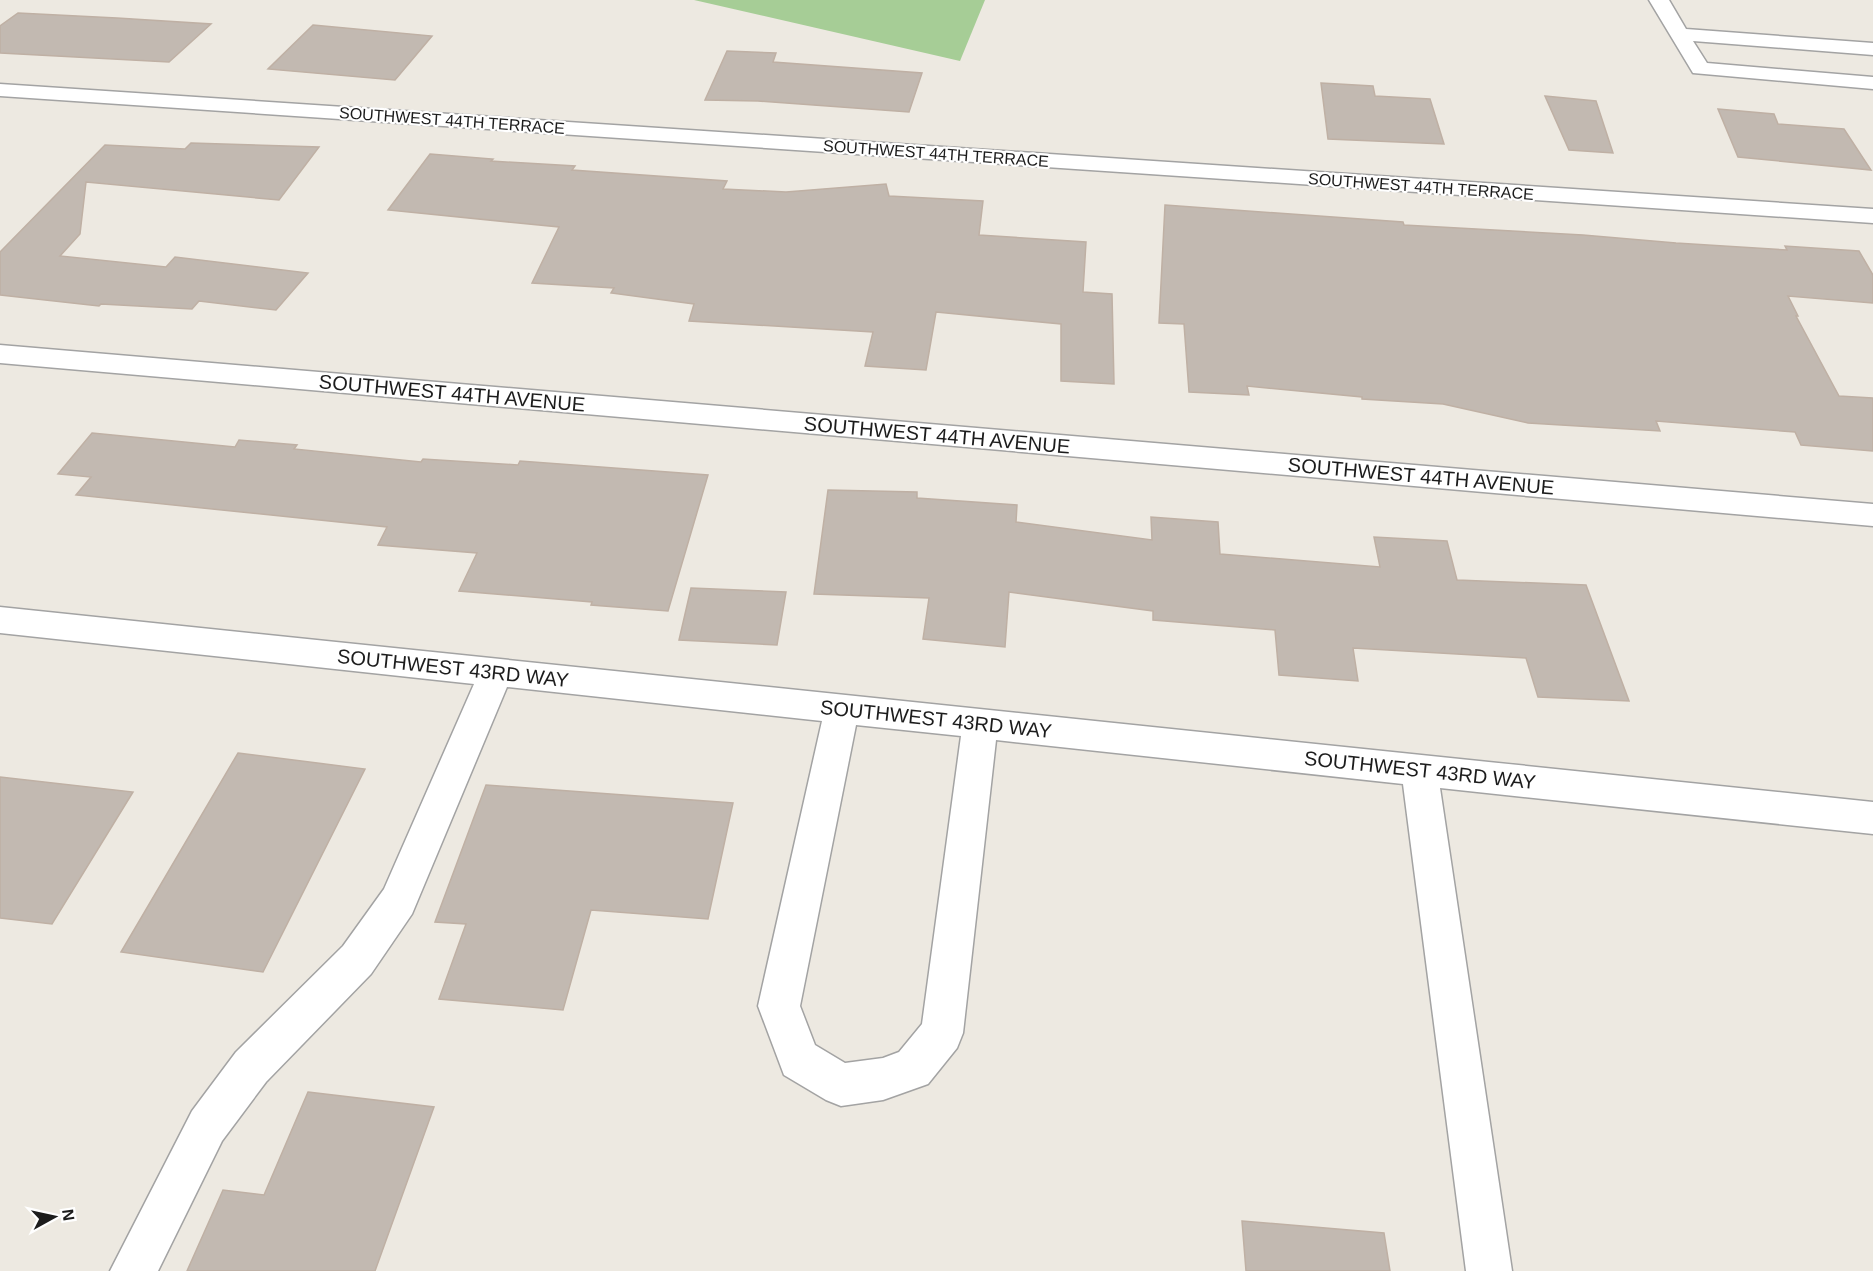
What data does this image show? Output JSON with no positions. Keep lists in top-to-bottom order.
{
  "streets": {
    "street": ["SOUTHWEST 44TH TERRACE", "SOUTHWEST 44TH AVENUE", "SOUTHWEST 43RD WAY"]
  },
  "north": "right"
}
